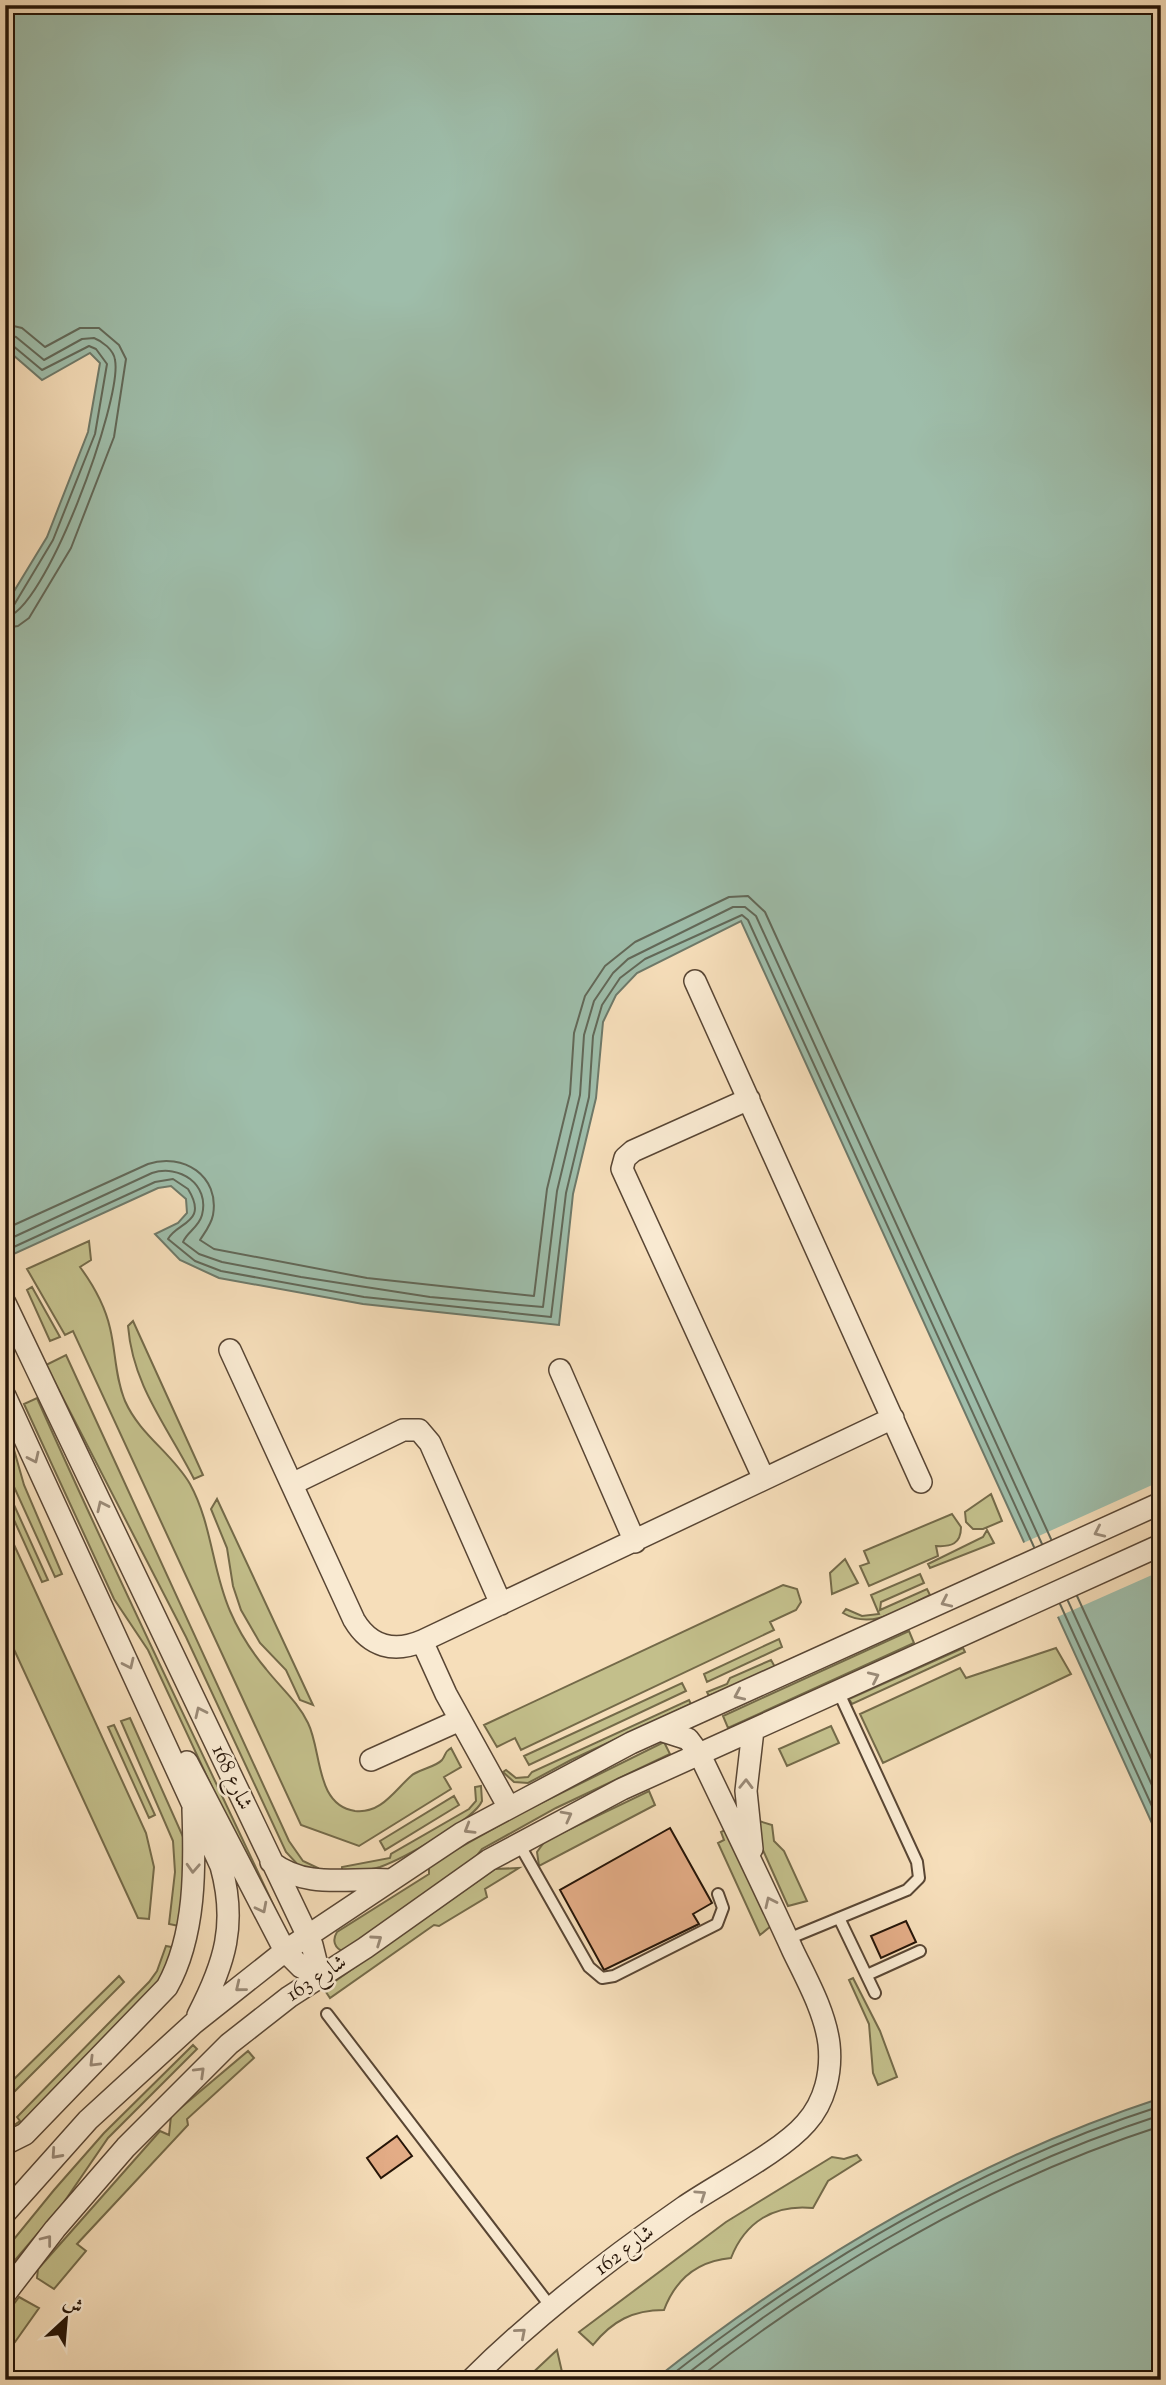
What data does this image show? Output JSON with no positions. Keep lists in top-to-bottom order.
{
  "streets": {
    "street": ["شارع 168", "شارع 163", "شارع 162"]
  },
  "crossings": [
    ["شارع 168", "شارع 163"],
    ["شارع 163", "شارع 162"]
  ],
  "one_way": ["شارع 162"],
  "north": "top right"
}
